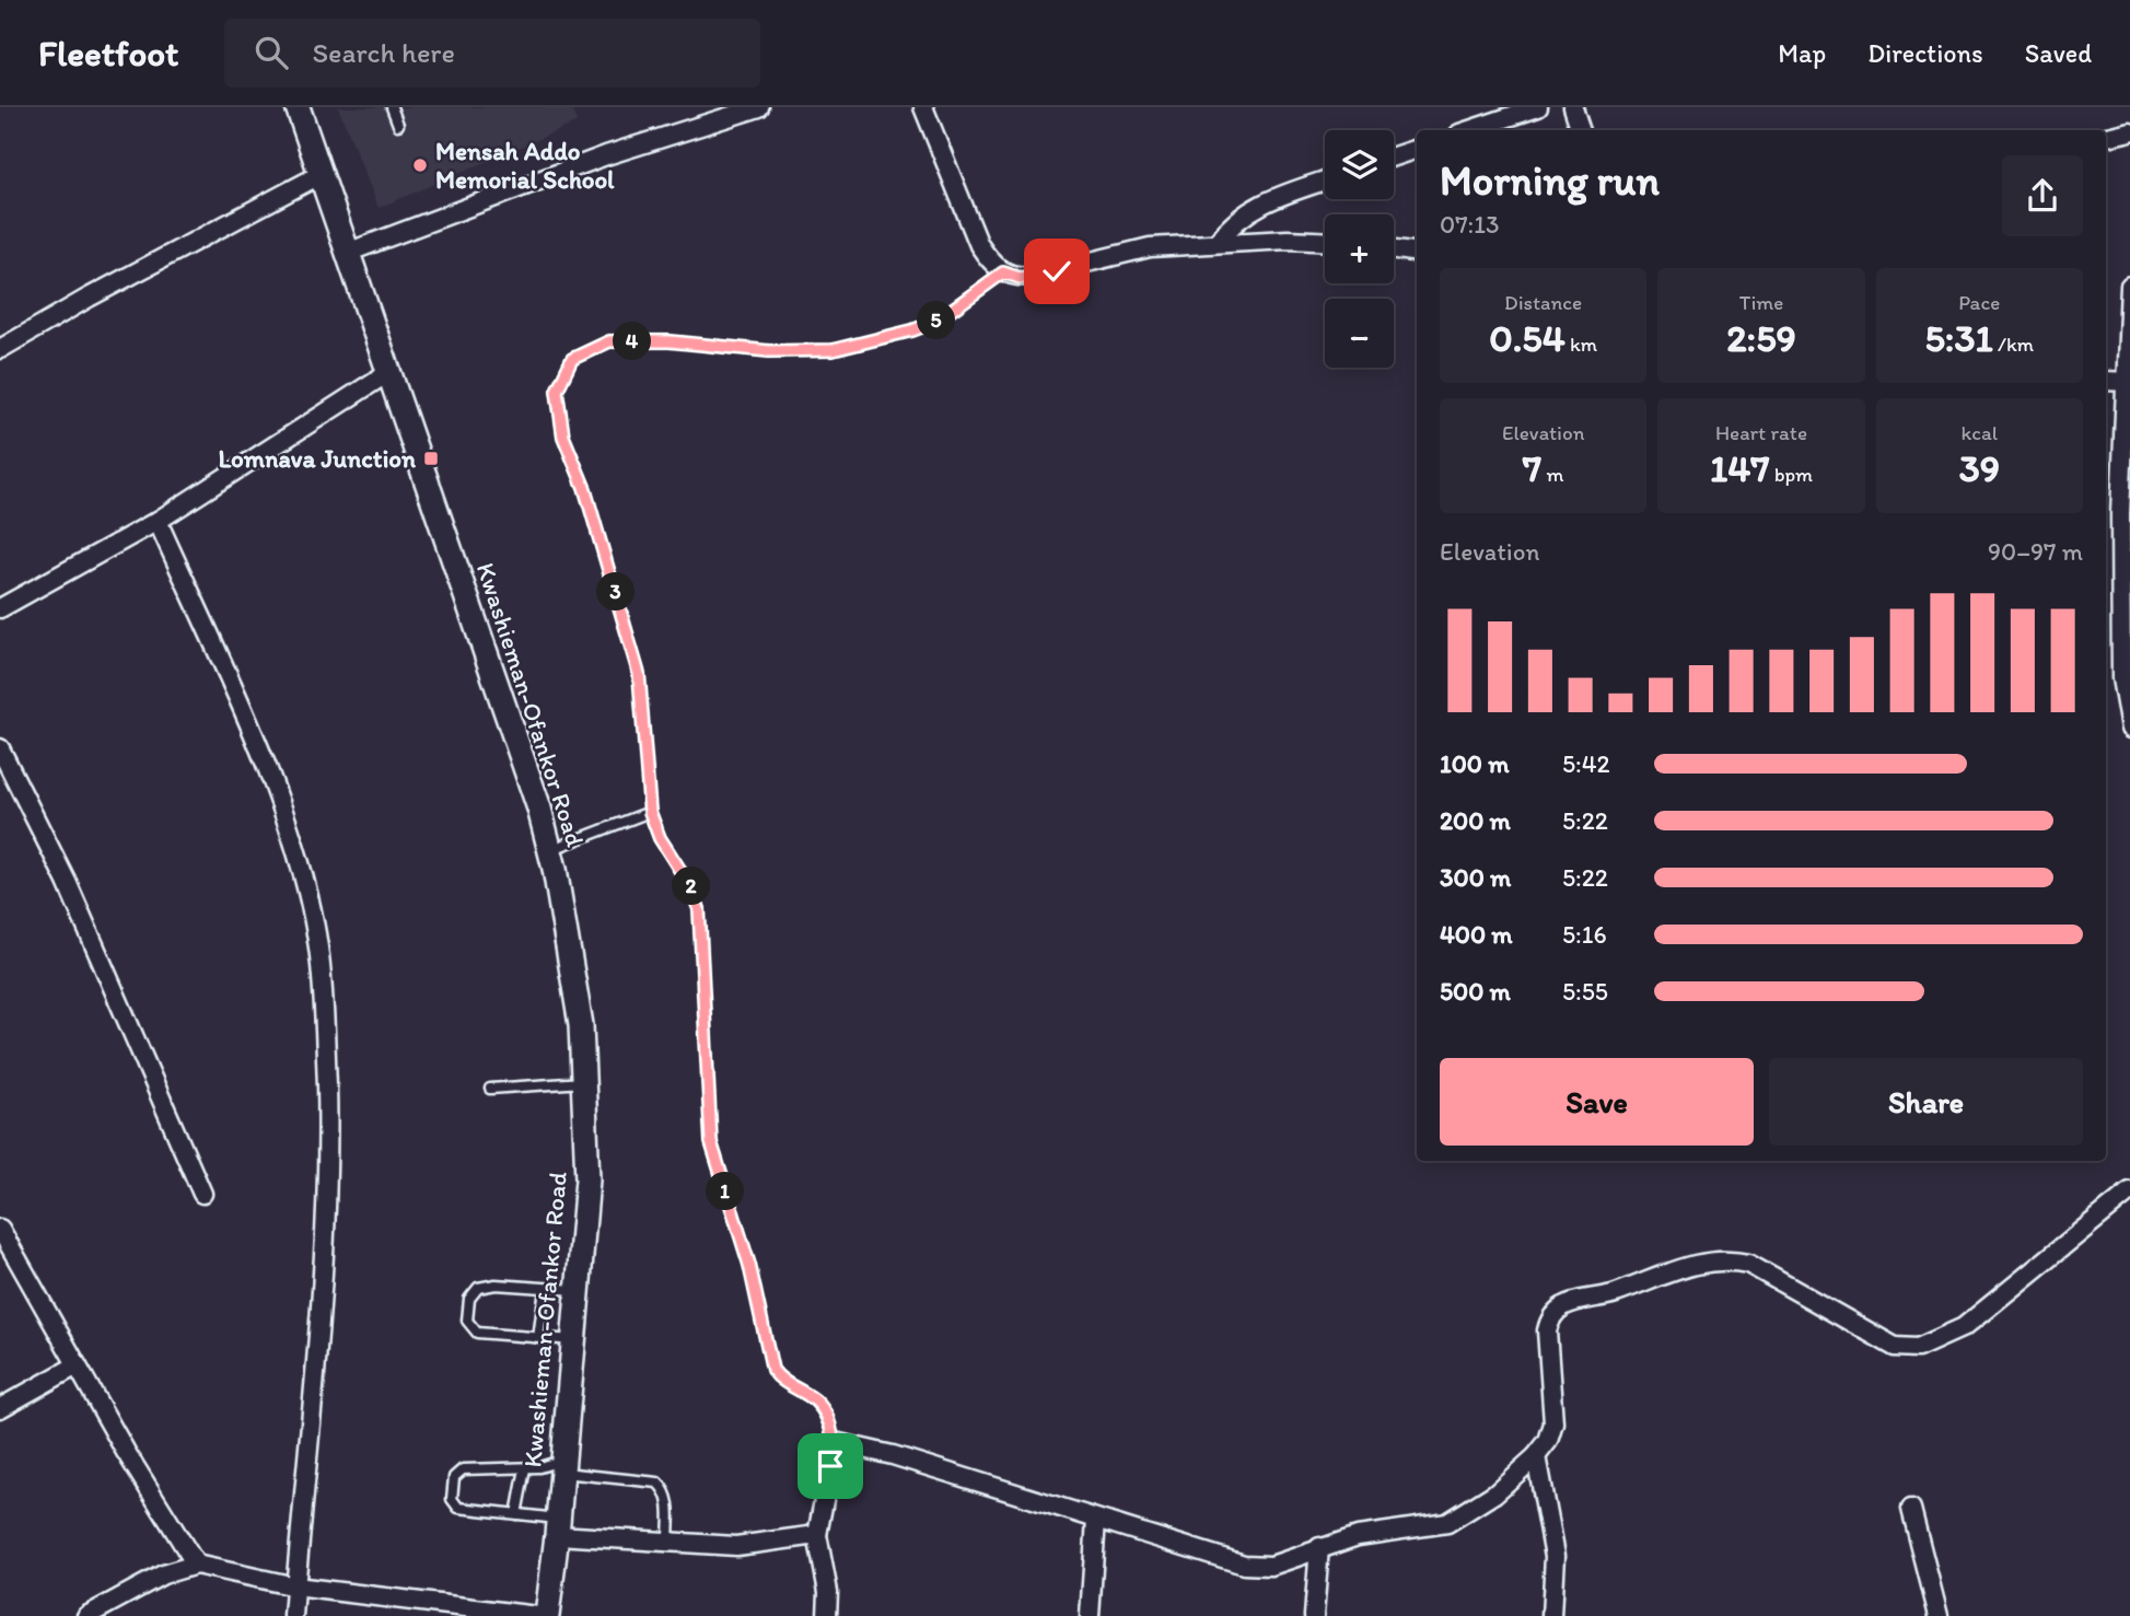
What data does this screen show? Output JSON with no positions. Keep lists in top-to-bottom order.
{
  "streets": {
    "main road": ["Kwashieman-Ofankor Road"]
  },
  "places": {
    "other": ["Mensah Addo Memorial School"],
    "transit": ["Lomnava Junction"]
  },
  "page": {
    "header": "Fleetfoot",
    "search": "Search here",
    "nav": ["Map", "Directions", "Saved"],
    "map_buttons": ["+", "−"],
    "heading": ["Morning run", "07:13"],
    "stats": [
      ["Distance", "0.54 km"],
      ["Time", "2:59"],
      ["Pace", "5:31 /km"],
      ["Elevation", "7 m"],
      ["Heart rate", "147 bpm"],
      ["kcal", "39"]
    ],
    "pins": [
      "5",
      "4",
      "3",
      "2",
      "1"
    ],
    "chart": ["Elevation", "90–97 m"],
    "list": [
      {
        "name": "100 m",
        "note": "5:42"
      },
      {
        "name": "200 m",
        "note": "5:22"
      },
      {
        "name": "300 m",
        "note": "5:22"
      },
      {
        "name": "400 m",
        "note": "5:16"
      },
      {
        "name": "500 m",
        "note": "5:55"
      }
    ],
    "buttons": ["Save", "Share"]
  }
}
